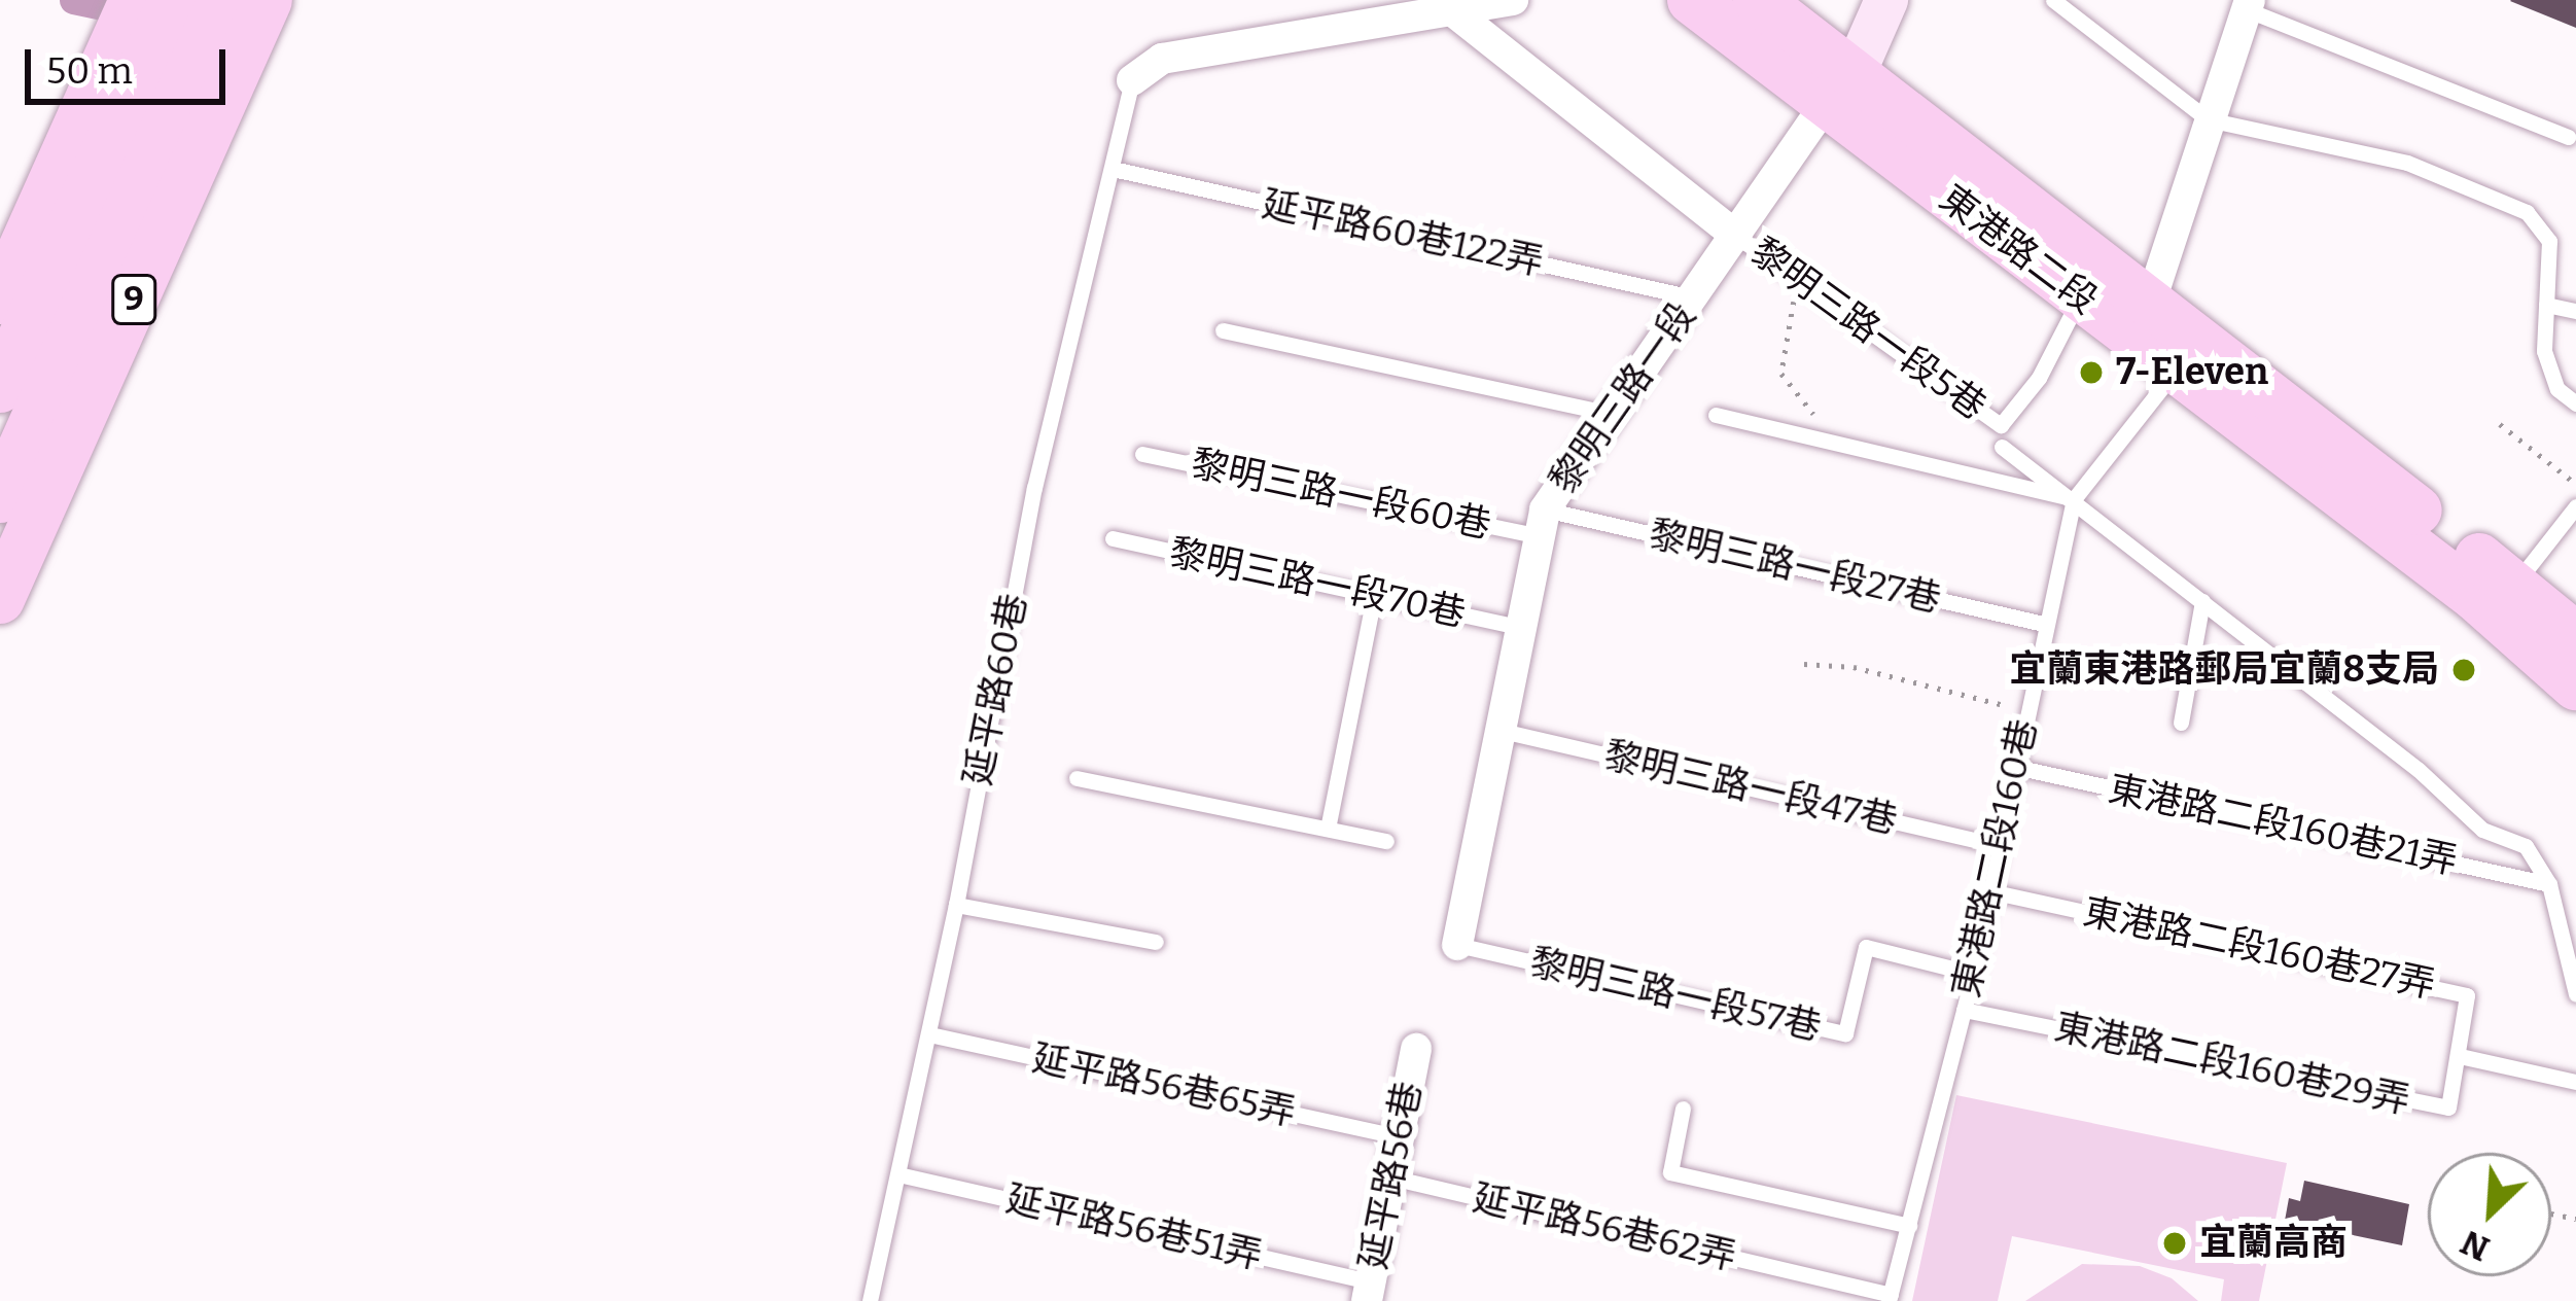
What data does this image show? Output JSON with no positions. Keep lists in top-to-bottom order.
{
  "streets": {
    "main road": ["東港路二段", "9"],
    "street": ["黎明三路一段", "延平路56巷"],
    "lane": [
      "延平路60巷122弄",
      "黎明三路一段5巷",
      "黎明三路一段60巷",
      "黎明三路一段27巷",
      "黎明三路一段70巷",
      "延平路60巷",
      "黎明三路一段47巷",
      "東港路二段160巷21弄",
      "東港路二段160巷",
      "東港路二段160巷27弄",
      "黎明三路一段57巷",
      "東港路二段160巷29弄",
      "延平路56巷65弄",
      "延平路56巷51弄",
      "延平路56巷62弄"
    ]
  },
  "crossings": [
    ["延平路60巷122弄", "黎明三路一段"],
    ["延平路60巷122弄", "延平路60巷"],
    ["東港路二段", "黎明三路一段5巷"],
    ["東港路二段", "黎明三路一段"],
    ["東港路二段", "東港路二段160巷"],
    ["黎明三路一段5巷", "黎明三路一段"],
    ["黎明三路一段", "黎明三路一段60巷"],
    ["黎明三路一段", "黎明三路一段27巷"],
    ["黎明三路一段", "黎明三路一段70巷"],
    ["黎明三路一段", "黎明三路一段47巷"],
    ["黎明三路一段", "黎明三路一段57巷"],
    ["黎明三路一段60巷", "黎明三路一段27巷"],
    ["黎明三路一段27巷", "東港路二段160巷"],
    ["延平路60巷", "延平路56巷65弄"],
    ["延平路60巷", "延平路56巷51弄"],
    ["黎明三路一段47巷", "東港路二段160巷"],
    ["東港路二段160巷21弄", "東港路二段160巷"],
    ["東港路二段160巷", "東港路二段160巷27弄"],
    ["東港路二段160巷", "黎明三路一段57巷"],
    ["東港路二段160巷", "東港路二段160巷29弄"],
    ["東港路二段160巷", "延平路56巷62弄"],
    ["東港路二段160巷27弄", "東港路二段160巷29弄"],
    ["延平路56巷65弄", "延平路56巷"],
    ["延平路56巷", "延平路56巷51弄"],
    ["延平路56巷", "延平路56巷62弄"]
  ],
  "places": ["7-Eleven", "宜蘭東港路郵局宜蘭8支局", "宜蘭高商"],
  "scale_bar": "50 m",
  "north": "bottom left"
}
